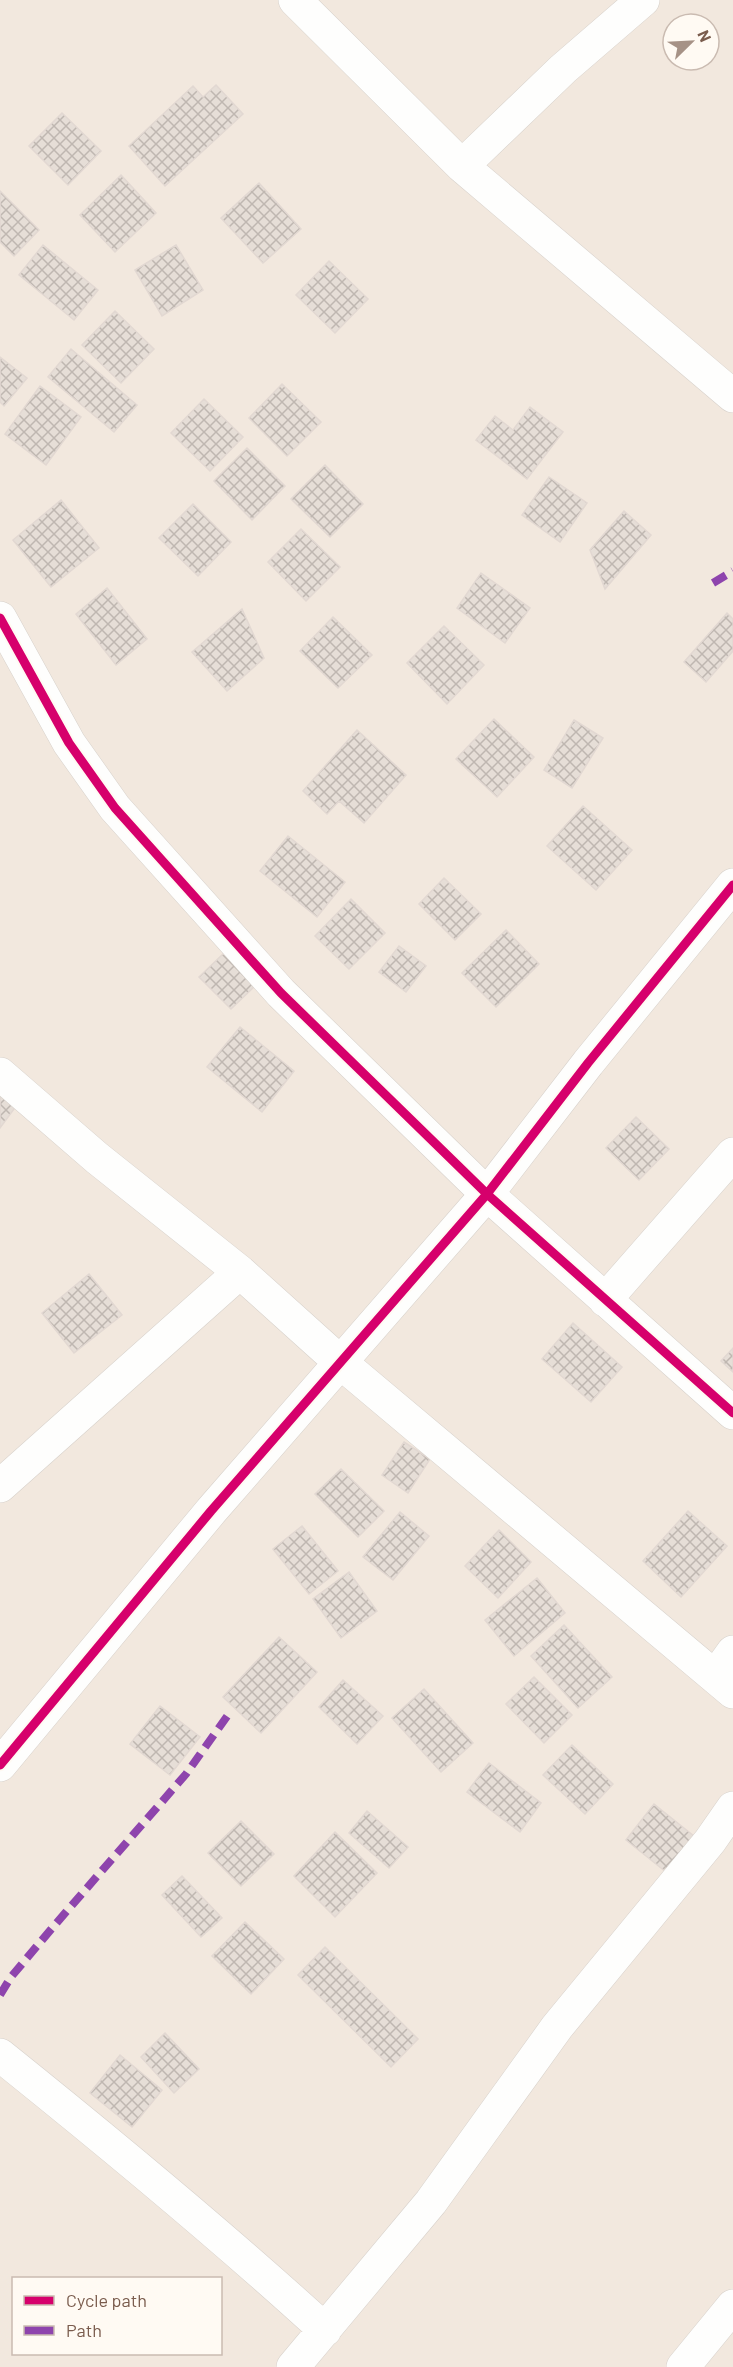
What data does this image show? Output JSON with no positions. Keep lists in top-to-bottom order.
{
  "legend": ["Cycle path", "Path"],
  "north": "top right"
}
